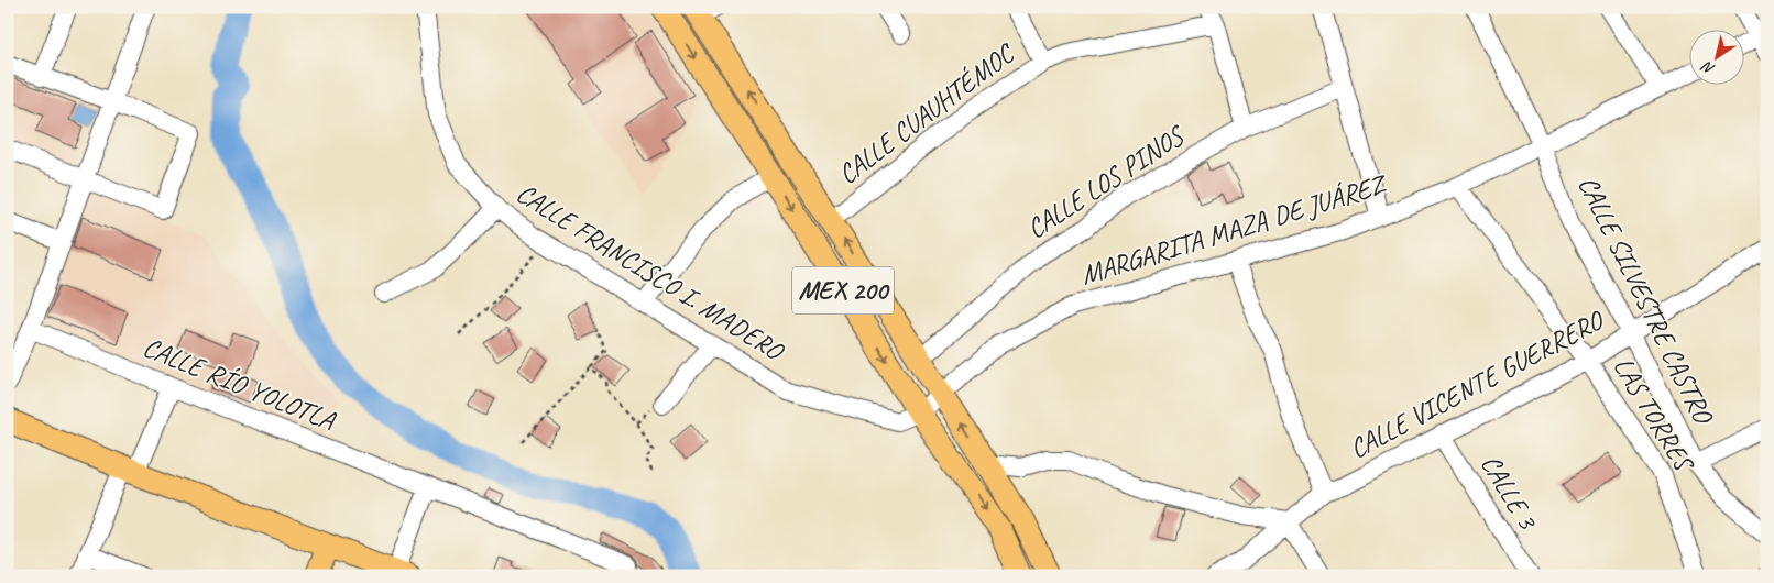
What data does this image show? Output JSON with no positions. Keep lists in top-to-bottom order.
{
  "streets": {
    "main road": ["MEX 200"],
    "street": [
      "CALLE CUAUHTÉMOC",
      "CALLE LOS PINOS",
      "MARGARITA MAZA DE JUÁREZ",
      "CALLE FRANCISCO I. MADERO",
      "CALLE SILVESTRE CASTRO",
      "CALLE RÍO YOLOTLA",
      "CALLE VICENTE GUERRERO",
      "LAS TORRES",
      "CALLE 3"
    ]
  },
  "crossings": [
    ["CALLE CUAUHTÉMOC", "MEX 200"],
    ["CALLE LOS PINOS", "MEX 200"],
    ["MARGARITA MAZA DE JUÁREZ", "CALLE FRANCISCO I. MADERO"],
    ["MARGARITA MAZA DE JUÁREZ", "MEX 200"],
    ["MARGARITA MAZA DE JUÁREZ", "CALLE SILVESTRE CASTRO"],
    ["MARGARITA MAZA DE JUÁREZ", "LAS TORRES"],
    ["CALLE FRANCISCO I. MADERO", "MEX 200"],
    ["CALLE SILVESTRE CASTRO", "CALLE VICENTE GUERRERO"],
    ["CALLE VICENTE GUERRERO", "LAS TORRES"],
    ["CALLE VICENTE GUERRERO", "CALLE 3"]
  ],
  "north": "bottom left"
}
